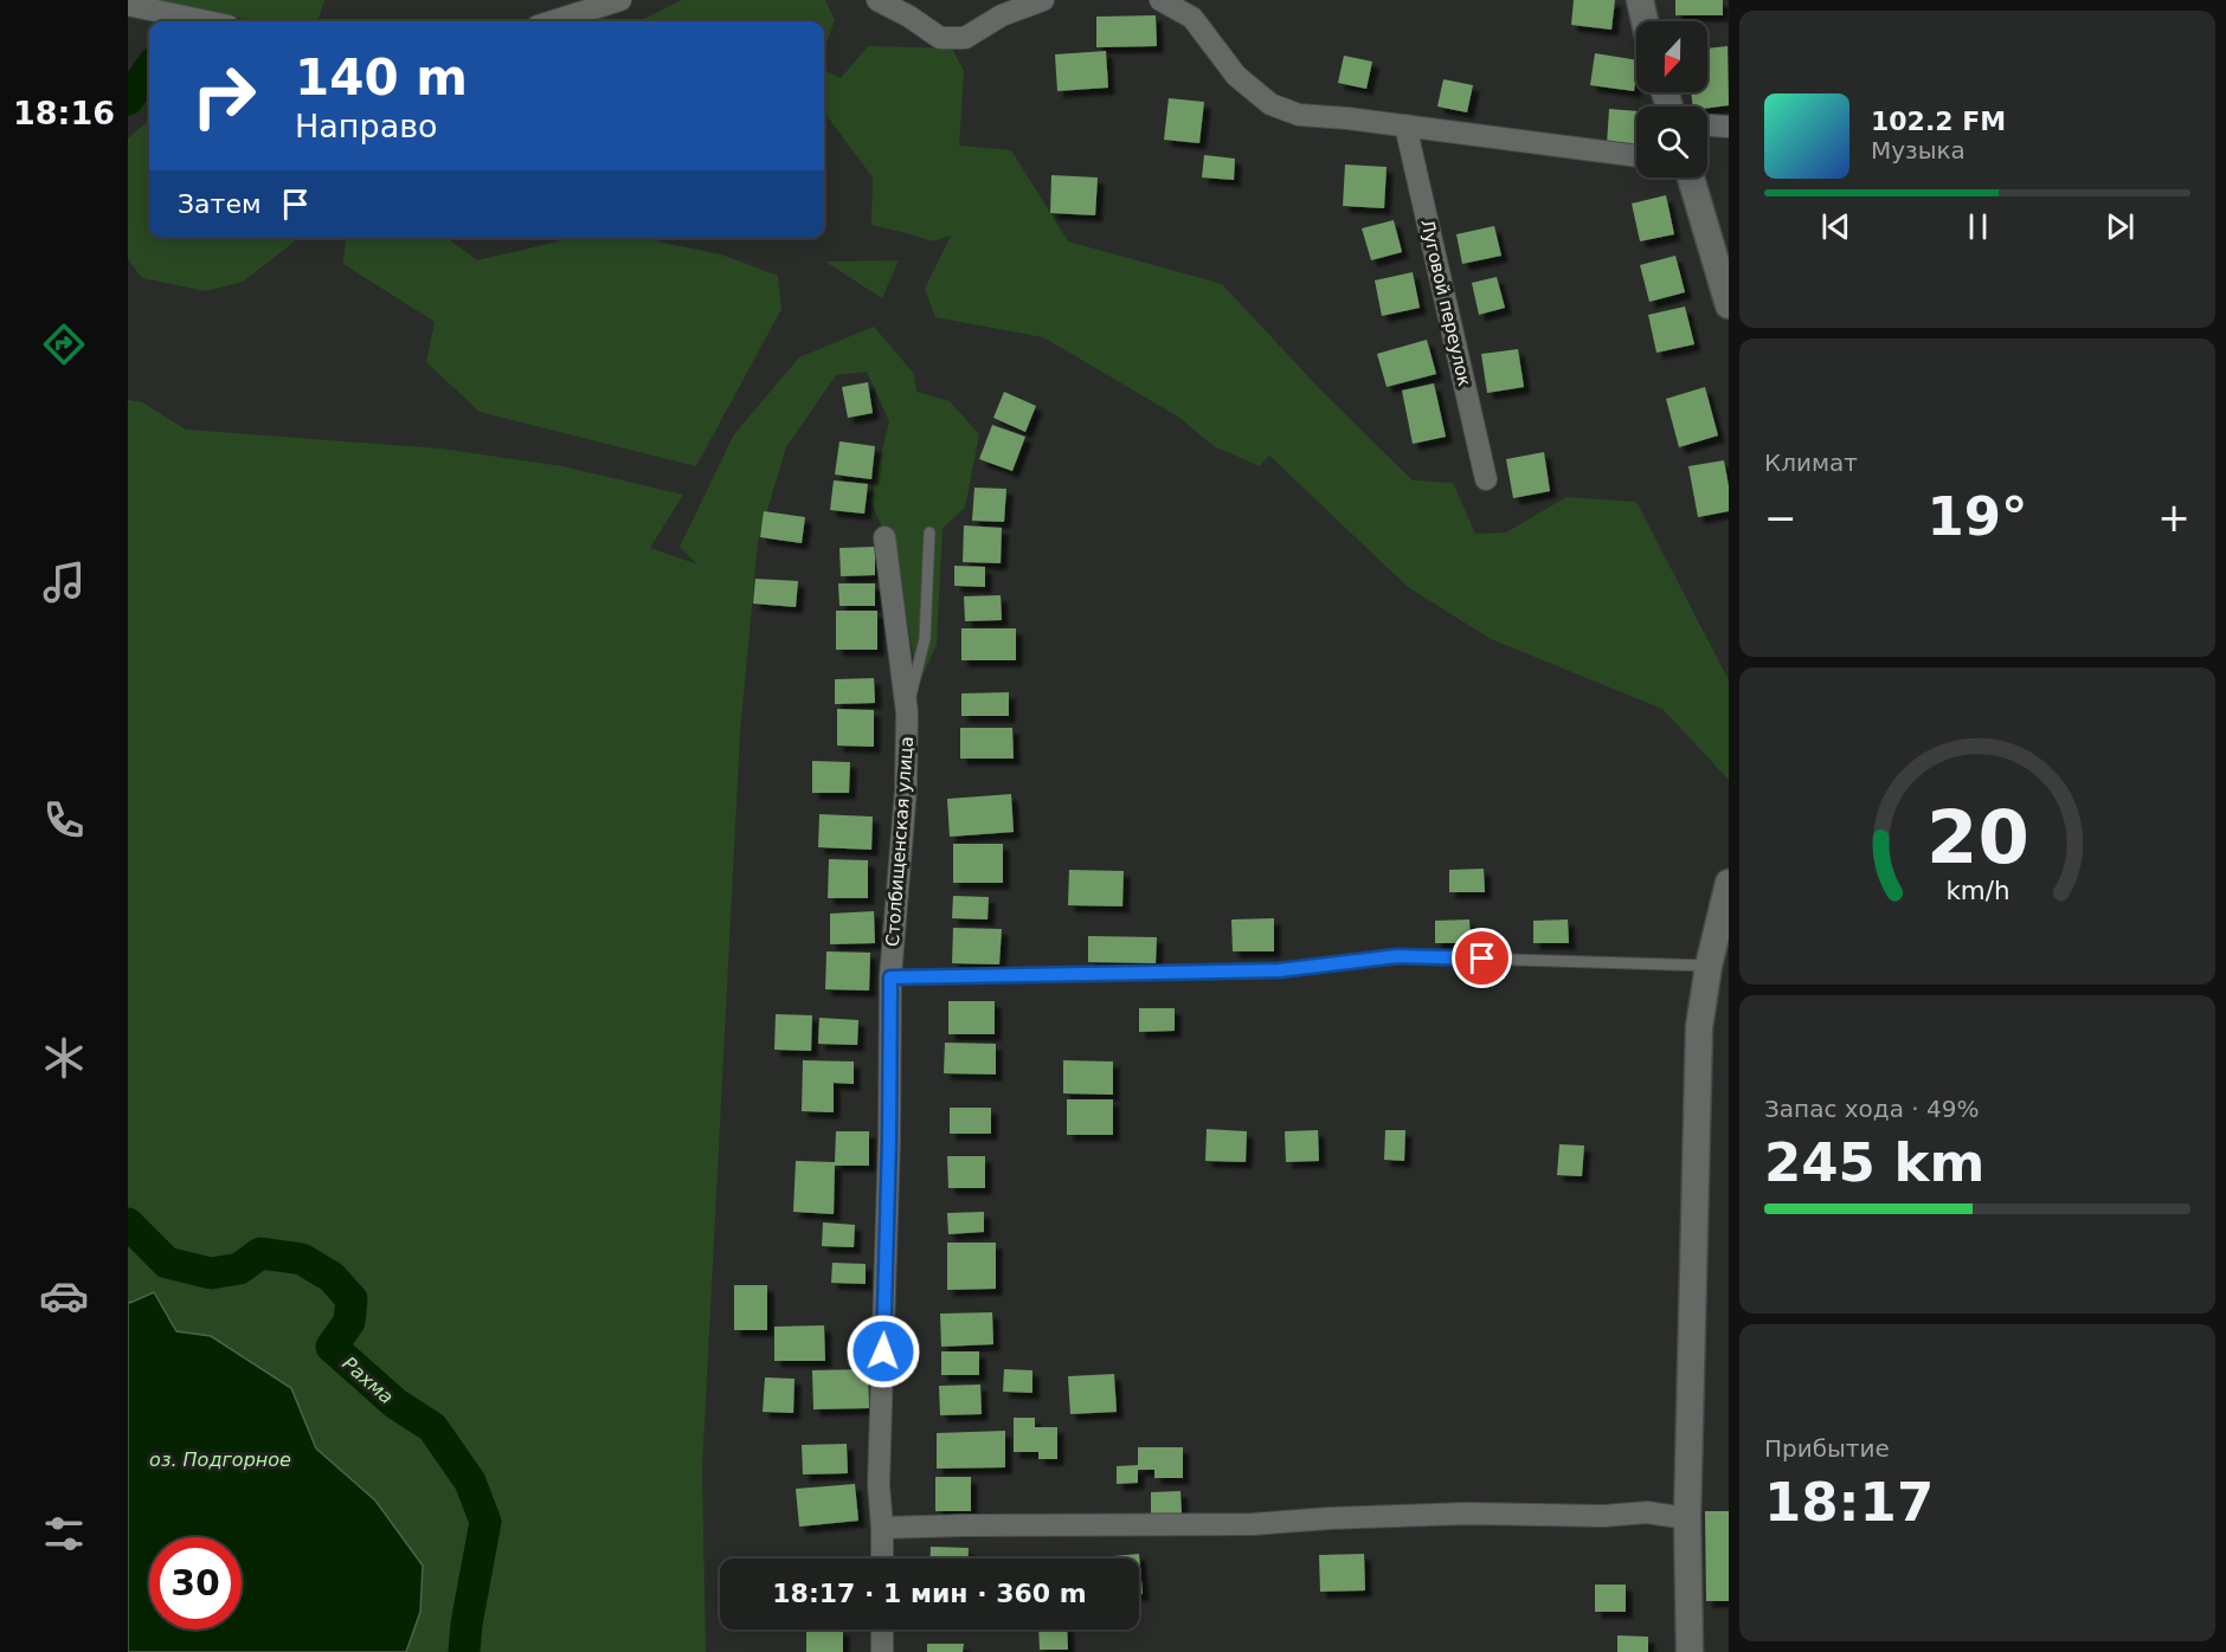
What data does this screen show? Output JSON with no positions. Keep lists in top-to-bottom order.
{
  "streets": {
    "street": ["Луговой переулок", "Столбищенская улица"]
  },
  "water": ["Рахма", "оз. Подгорное"],
  "north": "bottom",
  "page": {
    "tabs": "18:16",
    "turn": ["140 m", "Направо"],
    "song": ["102.2 FM", "Музыка"],
    "then": "Затем",
    "tile": [
      "Климат",
      ["Запас хода · 49%", "245 km"],
      ["Прибытие", "18:17"]
    ],
    "heat": ["−", "19°", "+"],
    "limit": "30",
    "trip": "18:17 · 1 мин · 360 m",
    "gauge": ["20", "km/h"]
  }
}
